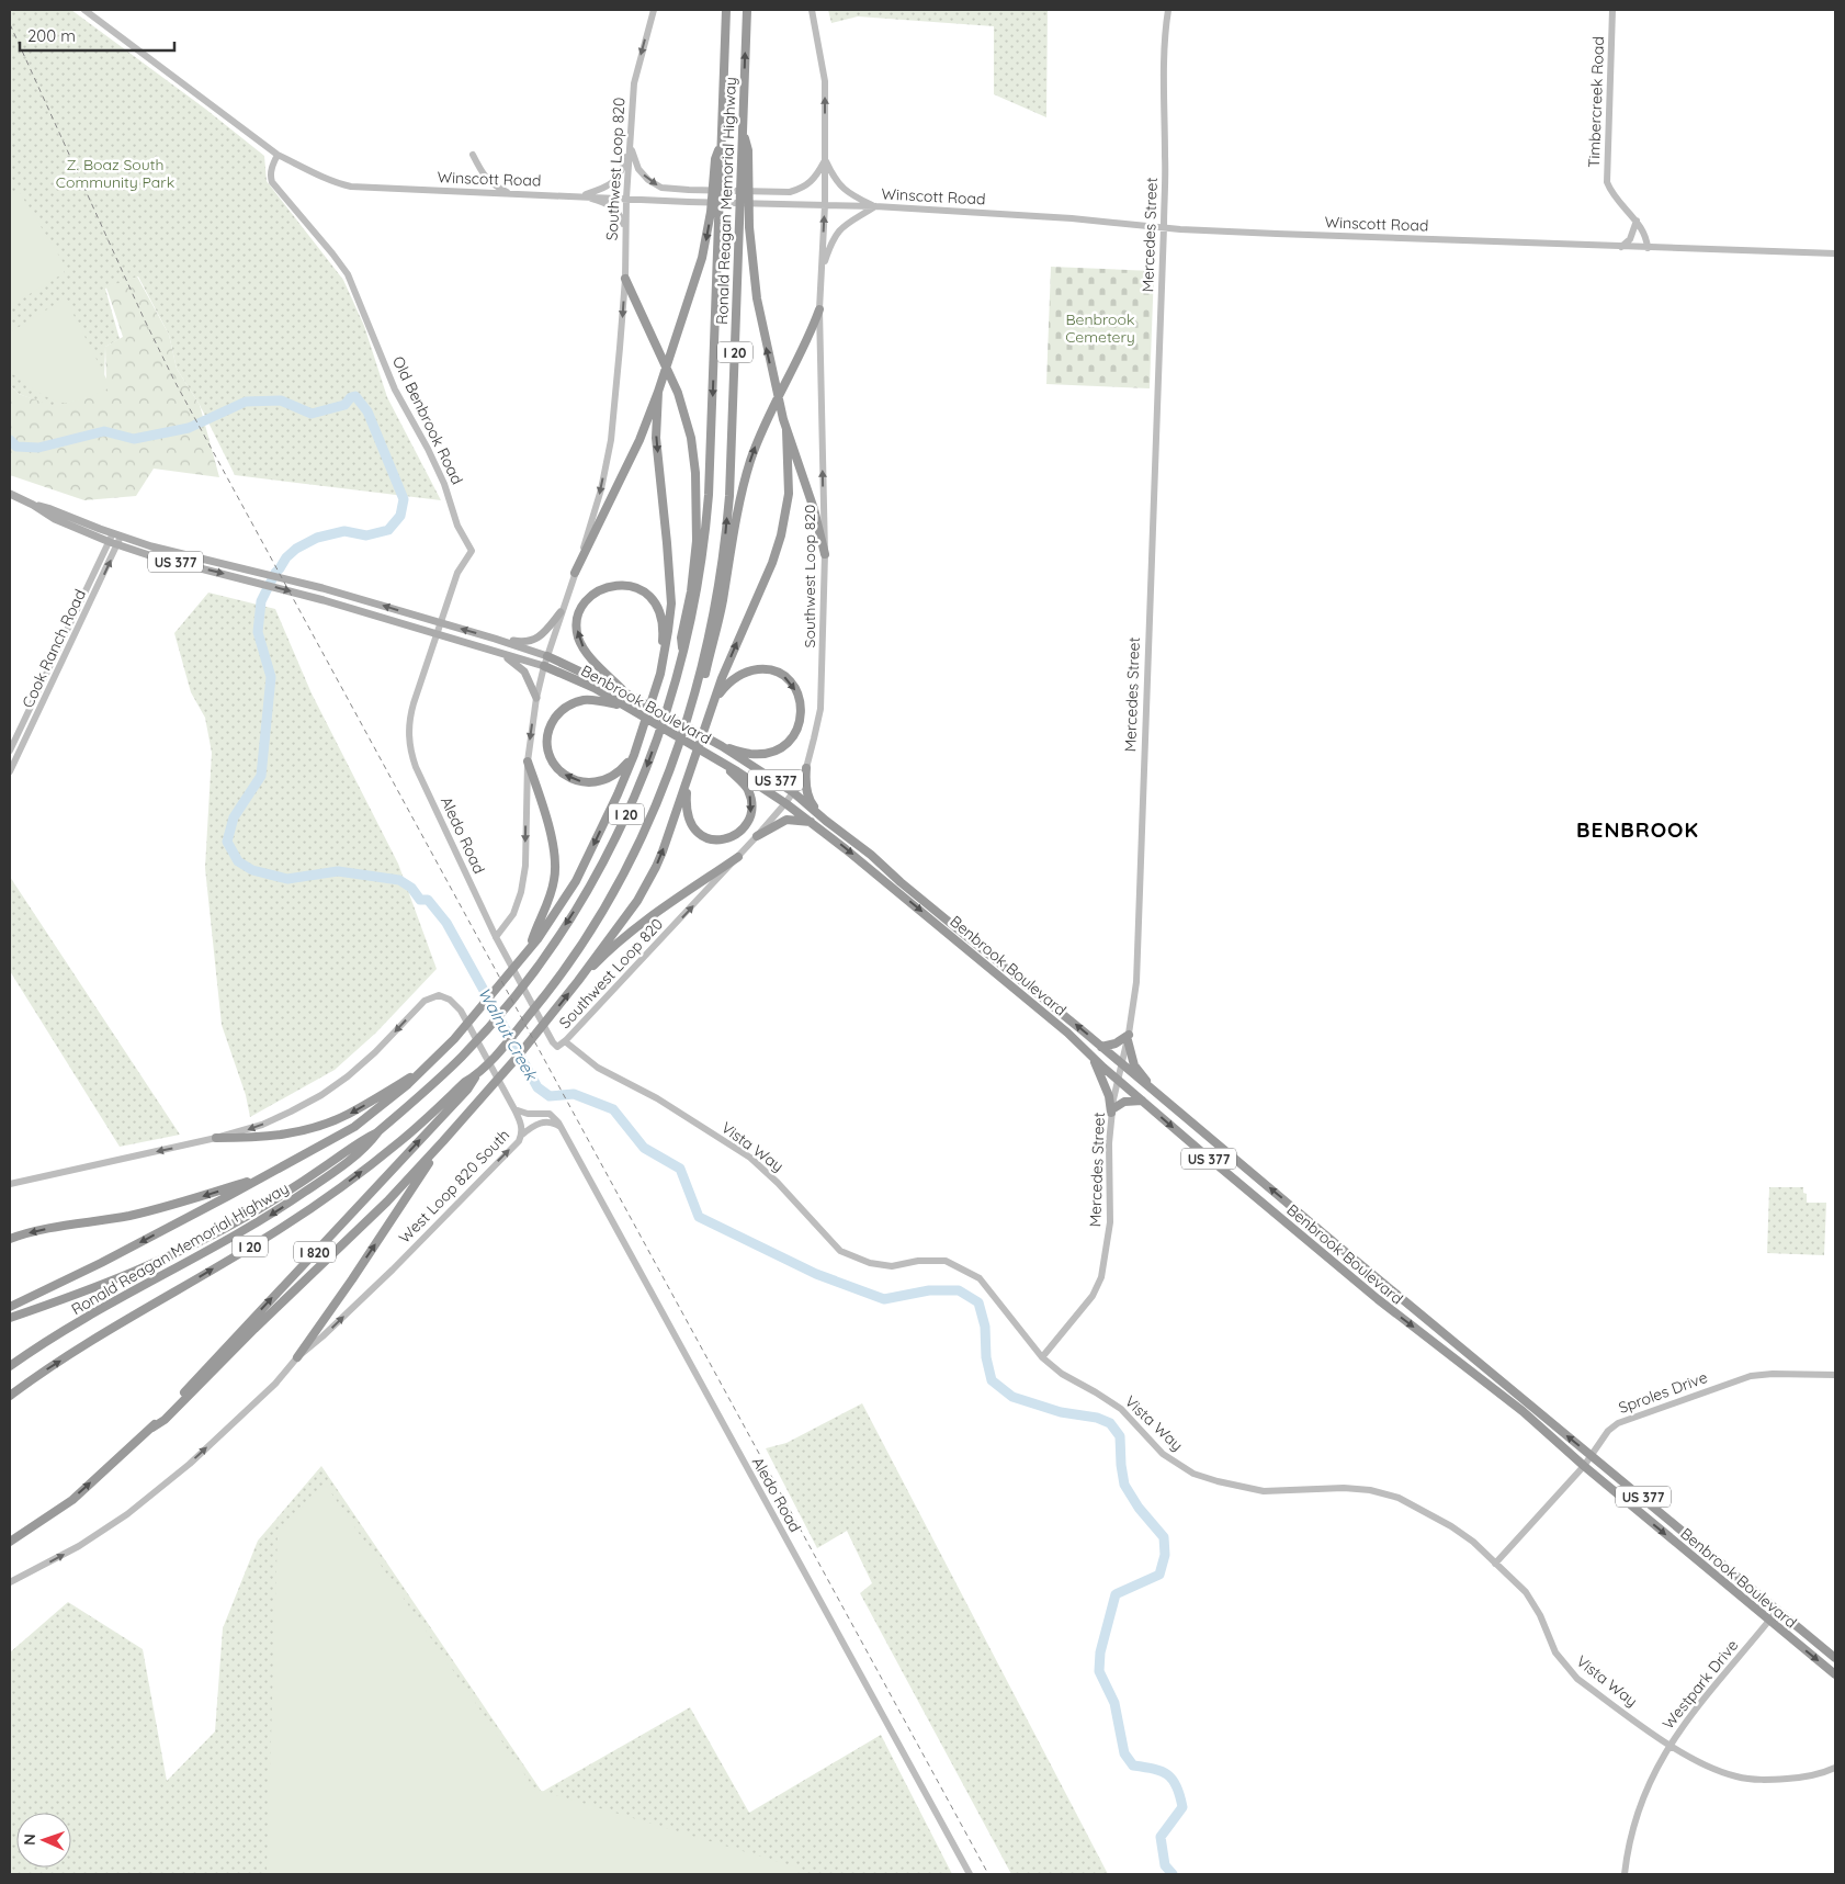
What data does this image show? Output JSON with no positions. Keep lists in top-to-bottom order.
{
  "streets": {
    "highway": [
      "Ronald Reagan Memorial Highway",
      "I 20",
      "US 377",
      "Benbrook Boulevard",
      "I 820"
    ],
    "street": [
      "Timbercreek Road",
      "Southwest Loop 820",
      "Winscott Road",
      "Mercedes Street",
      "Old Benbrook Road",
      "Cook Ranch Road",
      "Aledo Road",
      "Vista Way",
      "West Loop 820 South",
      "Sproles Drive",
      "Westpark Drive"
    ]
  },
  "crossings": [
    ["Timbercreek Road", "Winscott Road"],
    ["Southwest Loop 820", "Winscott Road"],
    ["Southwest Loop 820", "Benbrook Boulevard"],
    ["Southwest Loop 820", "Aledo Road"],
    ["Southwest Loop 820", "Vista Way"],
    ["Winscott Road", "Mercedes Street"],
    ["Winscott Road", "Old Benbrook Road"],
    ["Ronald Reagan Memorial Highway", "I 820"],
    ["Mercedes Street", "Benbrook Boulevard"],
    ["Mercedes Street", "Vista Way"],
    ["Old Benbrook Road", "Benbrook Boulevard"],
    ["Old Benbrook Road", "Aledo Road"],
    ["Cook Ranch Road", "Benbrook Boulevard"],
    ["Benbrook Boulevard", "Aledo Road"],
    ["Benbrook Boulevard", "Sproles Drive"],
    ["Benbrook Boulevard", "Westpark Drive"],
    ["Vista Way", "Sproles Drive"],
    ["Vista Way", "Westpark Drive"]
  ],
  "districts": ["BENBROOK"],
  "water": ["Walnut Creek"],
  "parks": ["Z. Boaz South Community Park", "Benbrook Cemetery"],
  "scale_bar": "200 m",
  "north": "left"
}
